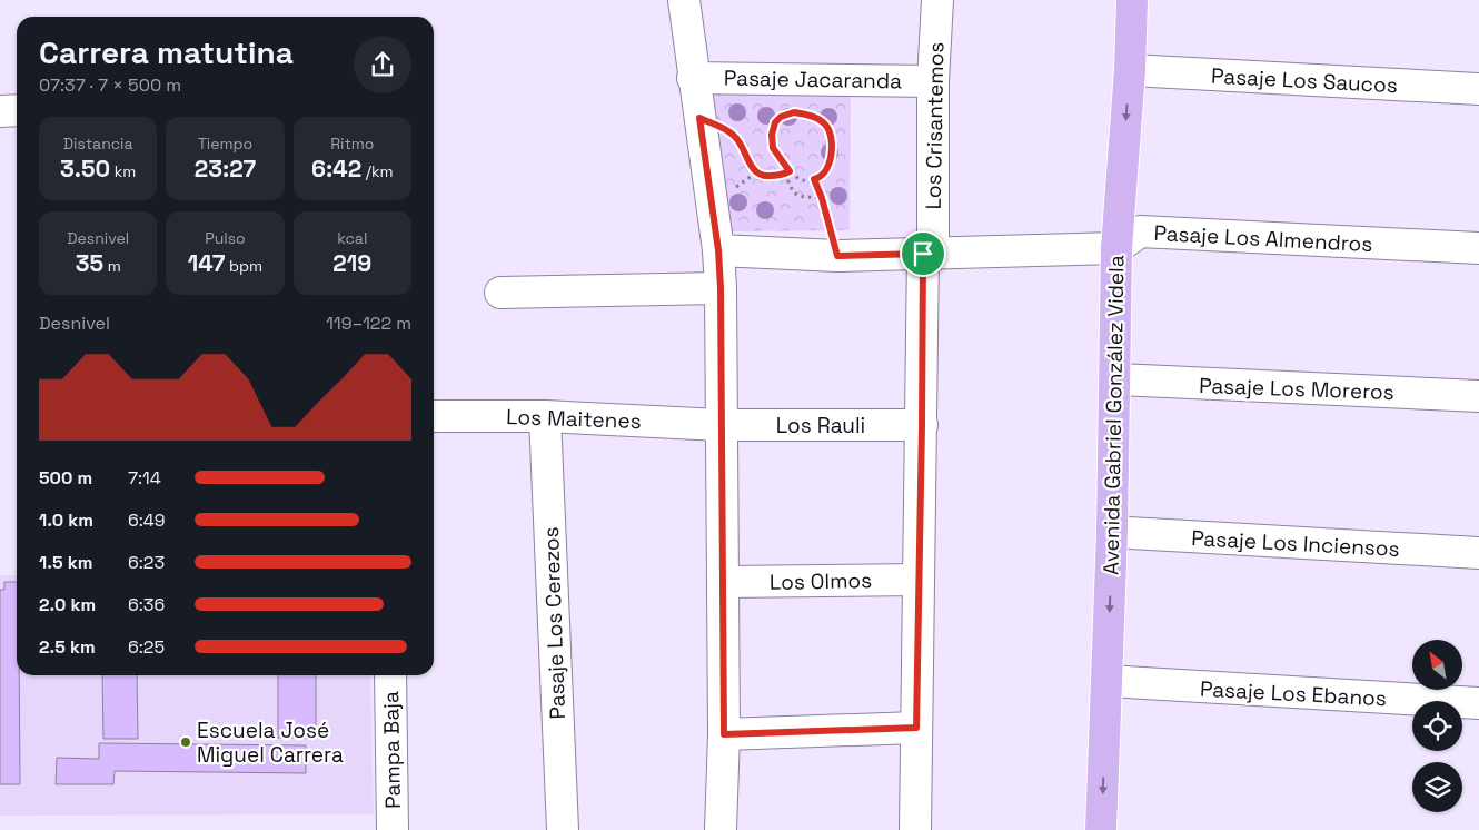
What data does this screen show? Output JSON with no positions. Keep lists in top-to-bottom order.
{
  "streets": {
    "main road": ["Avenida Gabriel González Videla"],
    "street": [
      "Pasaje Jacaranda",
      "Pasaje Los Saucos",
      "Los Crisantemos",
      "Pasaje Los Almendros",
      "Pasaje Los Moreros",
      "Los Maitenes",
      "Los Rauli",
      "Pasaje Los Inciensos",
      "Los Olmos",
      "Pasaje Los Cerezos",
      "Pasaje Los Ebanos",
      "Pampa Baja"
    ]
  },
  "crossings": [
    ["Pasaje Jacaranda", "Los Crisantemos"],
    ["Pasaje Los Saucos", "Avenida Gabriel González Videla"],
    ["Los Crisantemos", "Los Rauli"],
    ["Los Crisantemos", "Los Olmos"],
    ["Pasaje Los Almendros", "Avenida Gabriel González Videla"],
    ["Pasaje Los Moreros", "Avenida Gabriel González Videla"],
    ["Avenida Gabriel González Videla", "Pasaje Los Inciensos"],
    ["Avenida Gabriel González Videla", "Pasaje Los Ebanos"],
    ["Los Maitenes", "Los Rauli"],
    ["Los Maitenes", "Pasaje Los Cerezos"]
  ],
  "one_way": ["Avenida Gabriel González Videla"],
  "places": ["Escuela José Miguel Carrera"],
  "north": "top left",
  "page": {
    "heading": ["Carrera matutina", "07:37 · 7 × 500 m"],
    "stats": [
      ["Distancia", "3.50 km"],
      ["Tiempo", "23:27"],
      ["Ritmo", "6:42 /km"],
      ["Desnivel", "35 m"],
      ["Pulso", "147 bpm"],
      ["kcal", "219"]
    ],
    "chart": ["Desnivel", "119–122 m"],
    "list": [
      {
        "name": "500 m",
        "note": "7:14"
      },
      {
        "name": "1.0 km",
        "note": "6:49"
      },
      {
        "name": "1.5 km",
        "note": "6:23"
      },
      {
        "name": "2.0 km",
        "note": "6:36"
      },
      {
        "name": "2.5 km",
        "note": "6:25"
      }
    ]
  }
}
